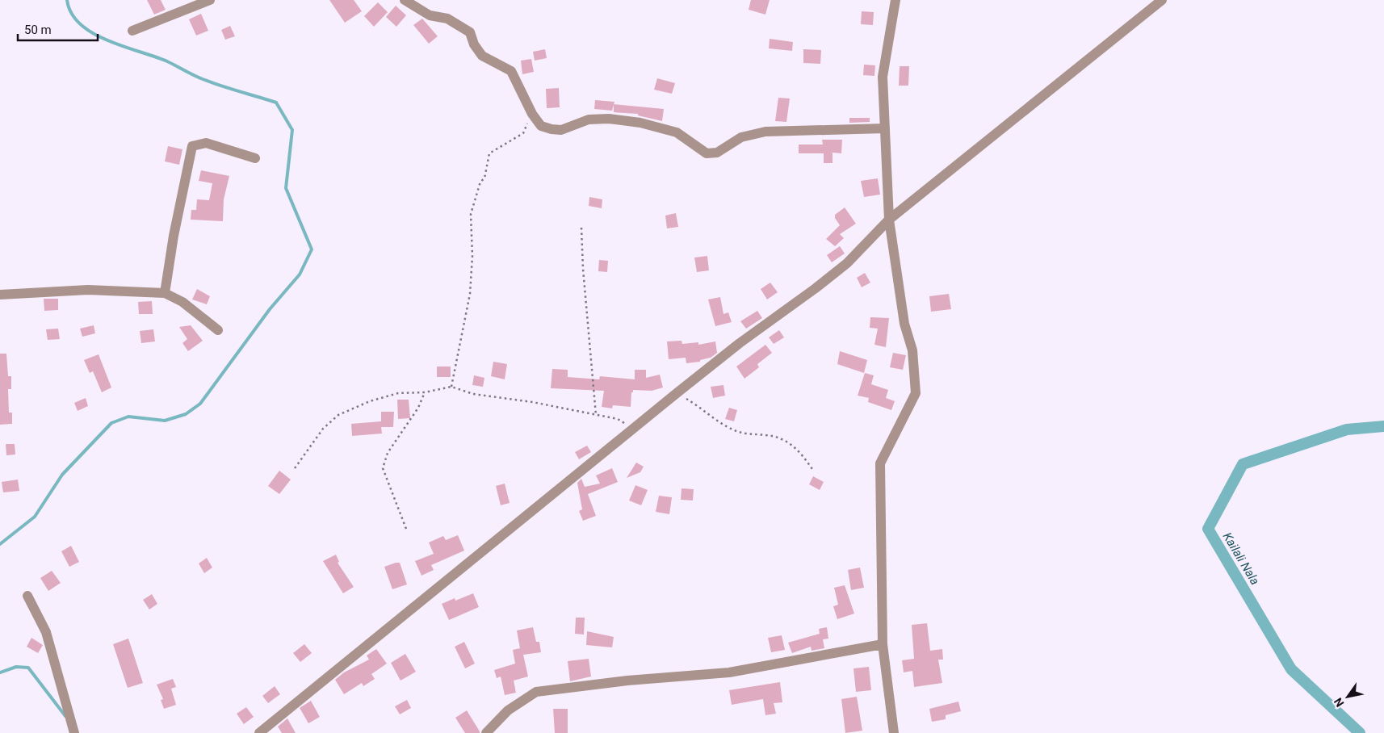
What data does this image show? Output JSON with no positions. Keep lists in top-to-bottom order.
{
  "water": ["Kailali Nala"],
  "scale_bar": "50 m",
  "north": "bottom left"
}
